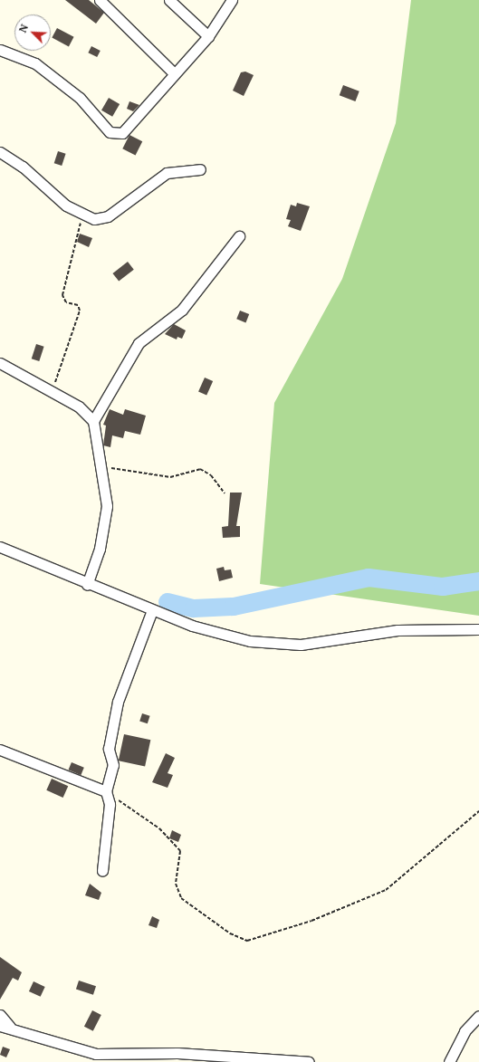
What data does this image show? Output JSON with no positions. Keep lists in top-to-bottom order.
{
  "north": "top left"
}
